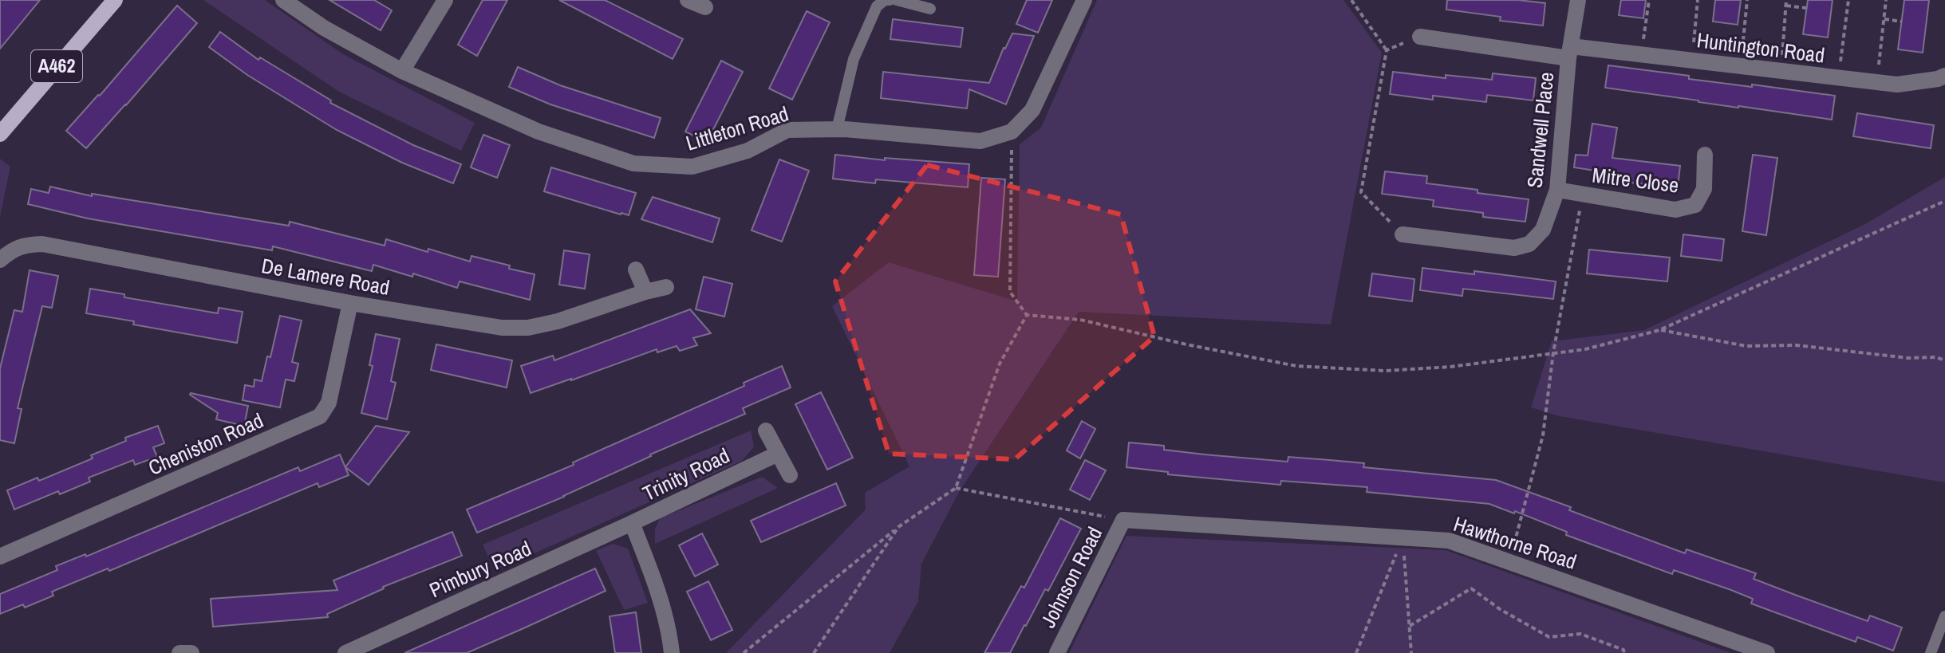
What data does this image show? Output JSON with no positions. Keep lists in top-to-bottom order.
{
  "streets": {
    "main road": ["A462"],
    "street": [
      "Huntington Road",
      "Littleton Road",
      "Sandwell Place",
      "Mitre Close",
      "De Lamere Road",
      "Cheniston Road",
      "Trinity Road",
      "Hawthorne Road",
      "Pimbury Road",
      "Johnson Road"
    ]
  },
  "crossings": [
    ["Huntington Road", "Sandwell Place"],
    ["Sandwell Place", "Mitre Close"],
    ["De Lamere Road", "Cheniston Road"],
    ["Trinity Road", "Pimbury Road"],
    ["Hawthorne Road", "Johnson Road"]
  ]
}
